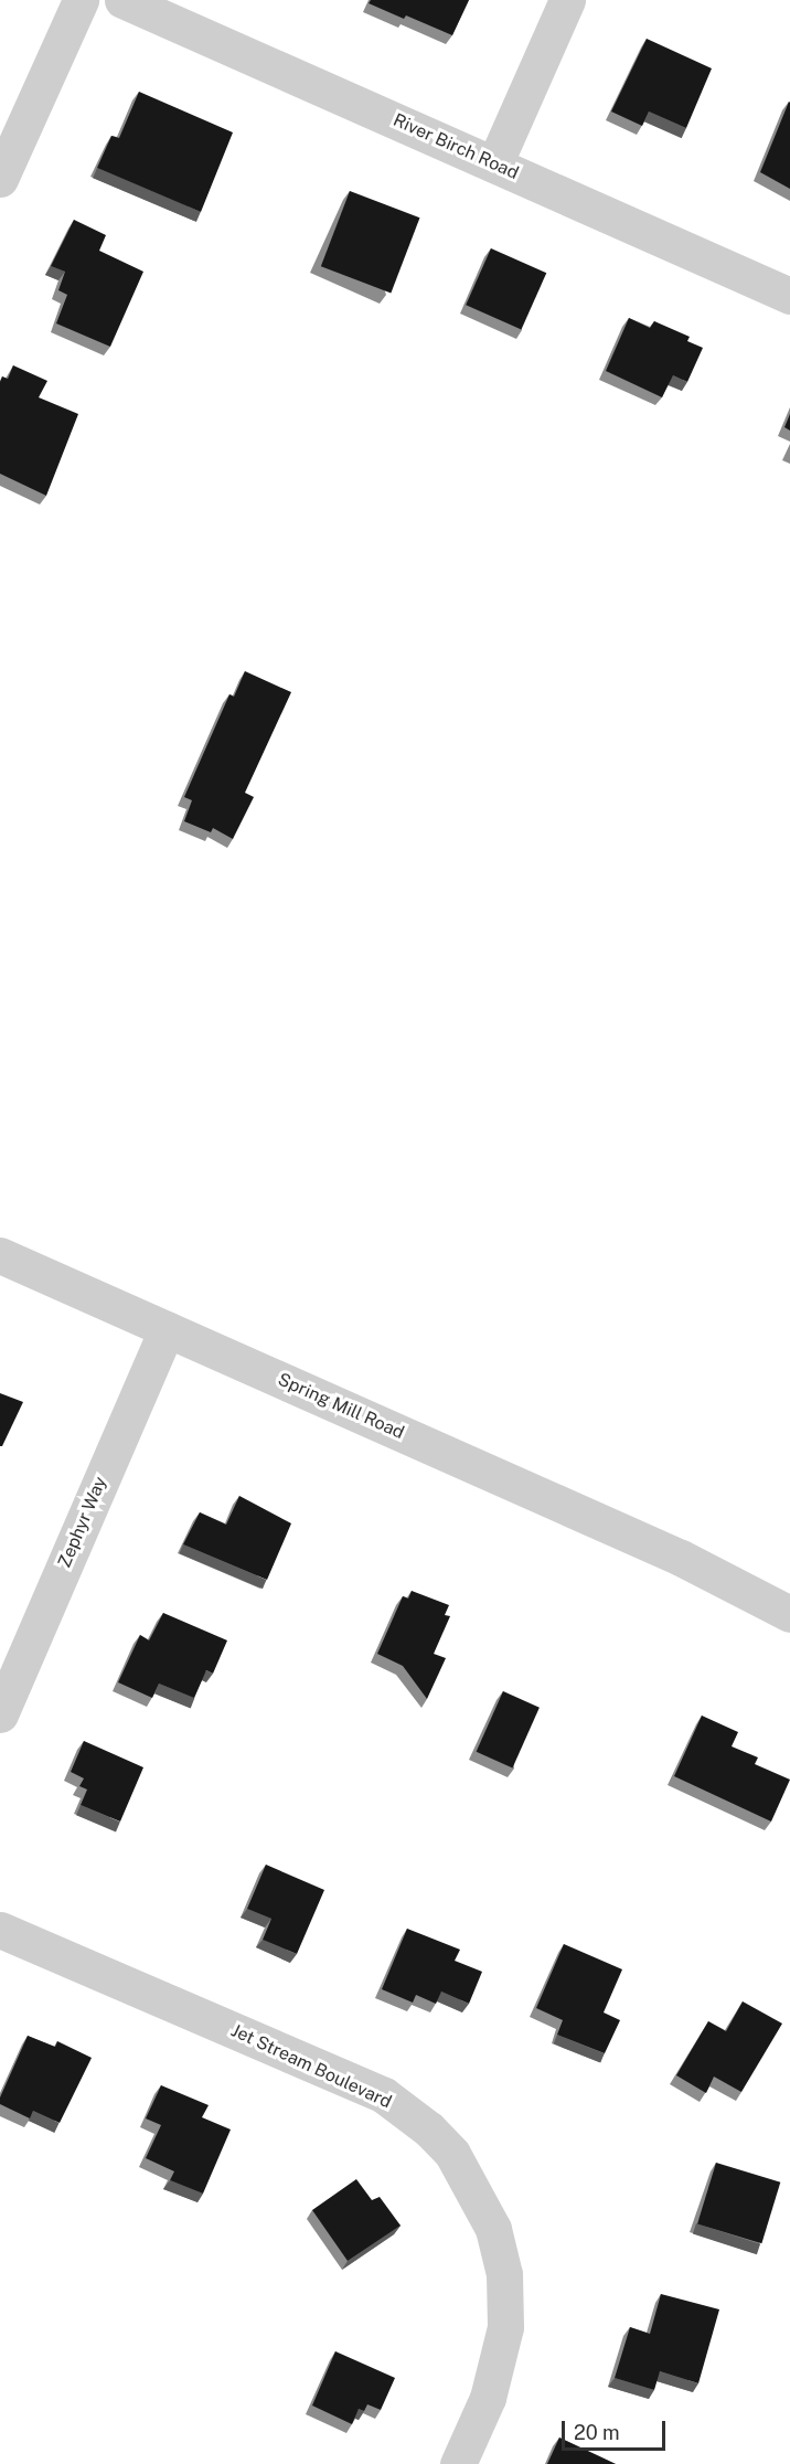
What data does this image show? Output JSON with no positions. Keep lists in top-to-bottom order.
{
  "streets": {
    "street": [
      "River Birch Road",
      "Spring Mill Road",
      "Zephyr Way",
      "Jet Stream Boulevard"
    ]
  },
  "crossings": [
    ["Spring Mill Road", "Zephyr Way"]
  ],
  "scale_bar": "20 m"
}
